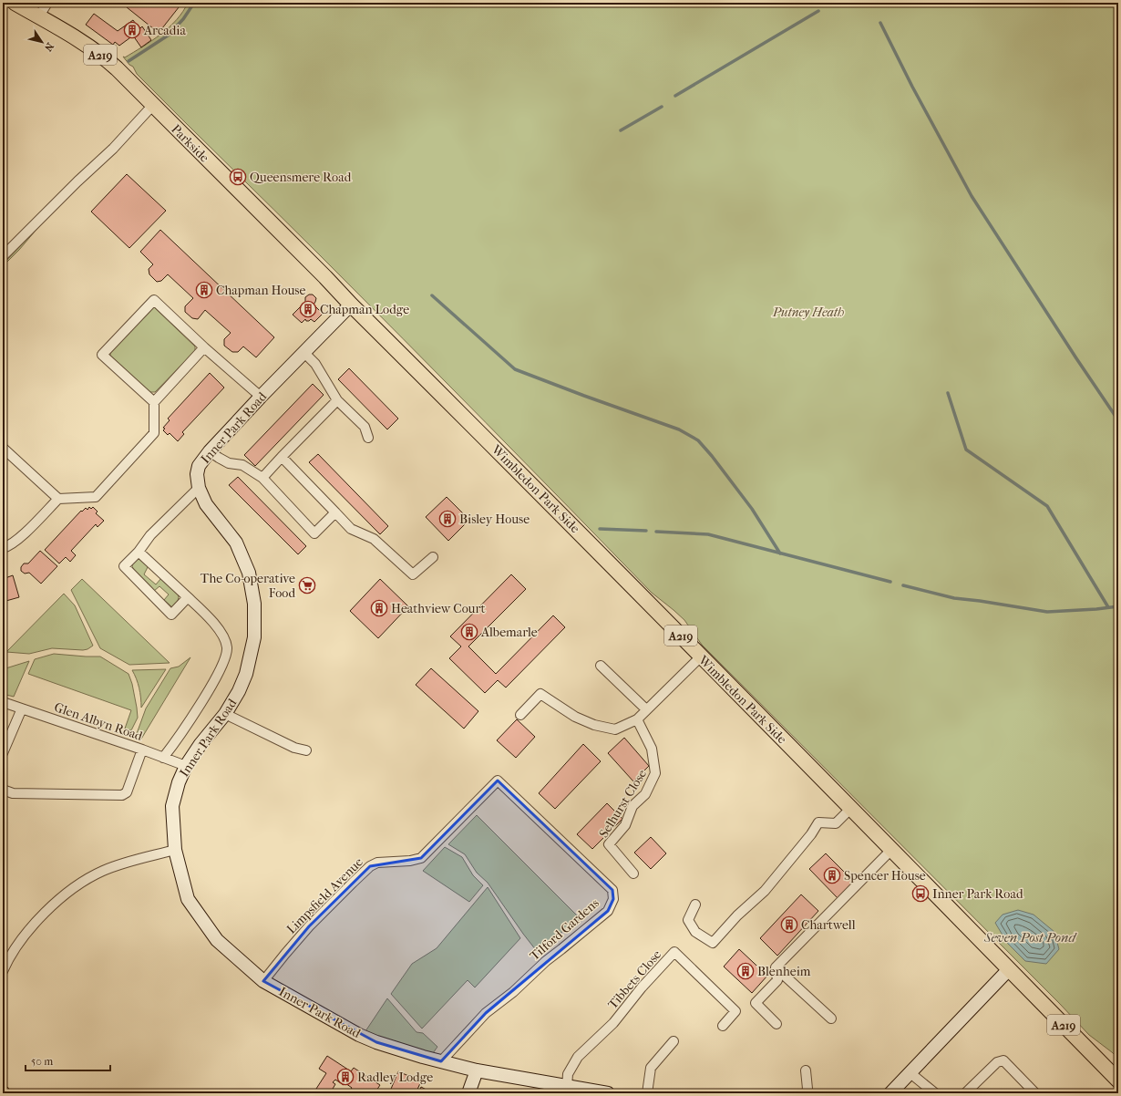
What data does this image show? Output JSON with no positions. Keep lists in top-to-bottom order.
{
  "streets": {
    "main road": ["A219", "Parkside", "Wimbledon Park Side"],
    "street": [
      "Inner Park Road",
      "Glen Albyn Road",
      "Selhurst Close",
      "Limpsfield Avenue",
      "Tilford Gardens",
      "Tibbets Close"
    ]
  },
  "crossings": [
    ["Parkside", "Inner Park Road"],
    ["Parkside", "Wimbledon Park Side"],
    ["Inner Park Road", "Wimbledon Park Side"],
    ["Inner Park Road", "Glen Albyn Road"],
    ["Inner Park Road", "Limpsfield Avenue"],
    ["Inner Park Road", "Tilford Gardens"],
    ["Inner Park Road", "Tibbets Close"],
    ["Limpsfield Avenue", "Tilford Gardens"]
  ],
  "water": ["Seven Post Pond"],
  "parks": ["Putney Heath"],
  "places": {
    "building": [
      "Arcadia",
      "Chapman House",
      "Chapman Lodge",
      "Bisley House",
      "Heathview Court",
      "Albemarle",
      "Spencer House",
      "Chartwell",
      "Blenheim",
      "Radley Lodge"
    ],
    "bus stop": ["Queensmere Road", "Inner Park Road"],
    "supermarket": ["The Co-operative Food"]
  },
  "scale_bar": "50 m",
  "north": "bottom right"
}
